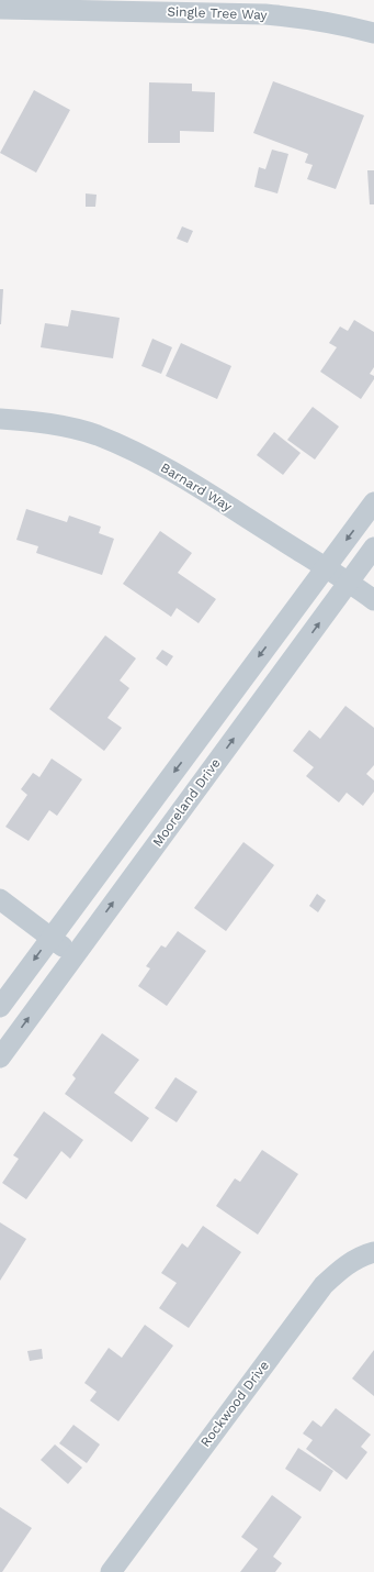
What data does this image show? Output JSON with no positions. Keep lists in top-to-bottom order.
{
  "streets": {
    "street": [
      "Single Tree Way",
      "Barnard Way",
      "Mooreland Drive",
      "Rockwood Drive"
    ]
  },
  "crossings": [
    ["Barnard Way", "Mooreland Drive"]
  ]
}
